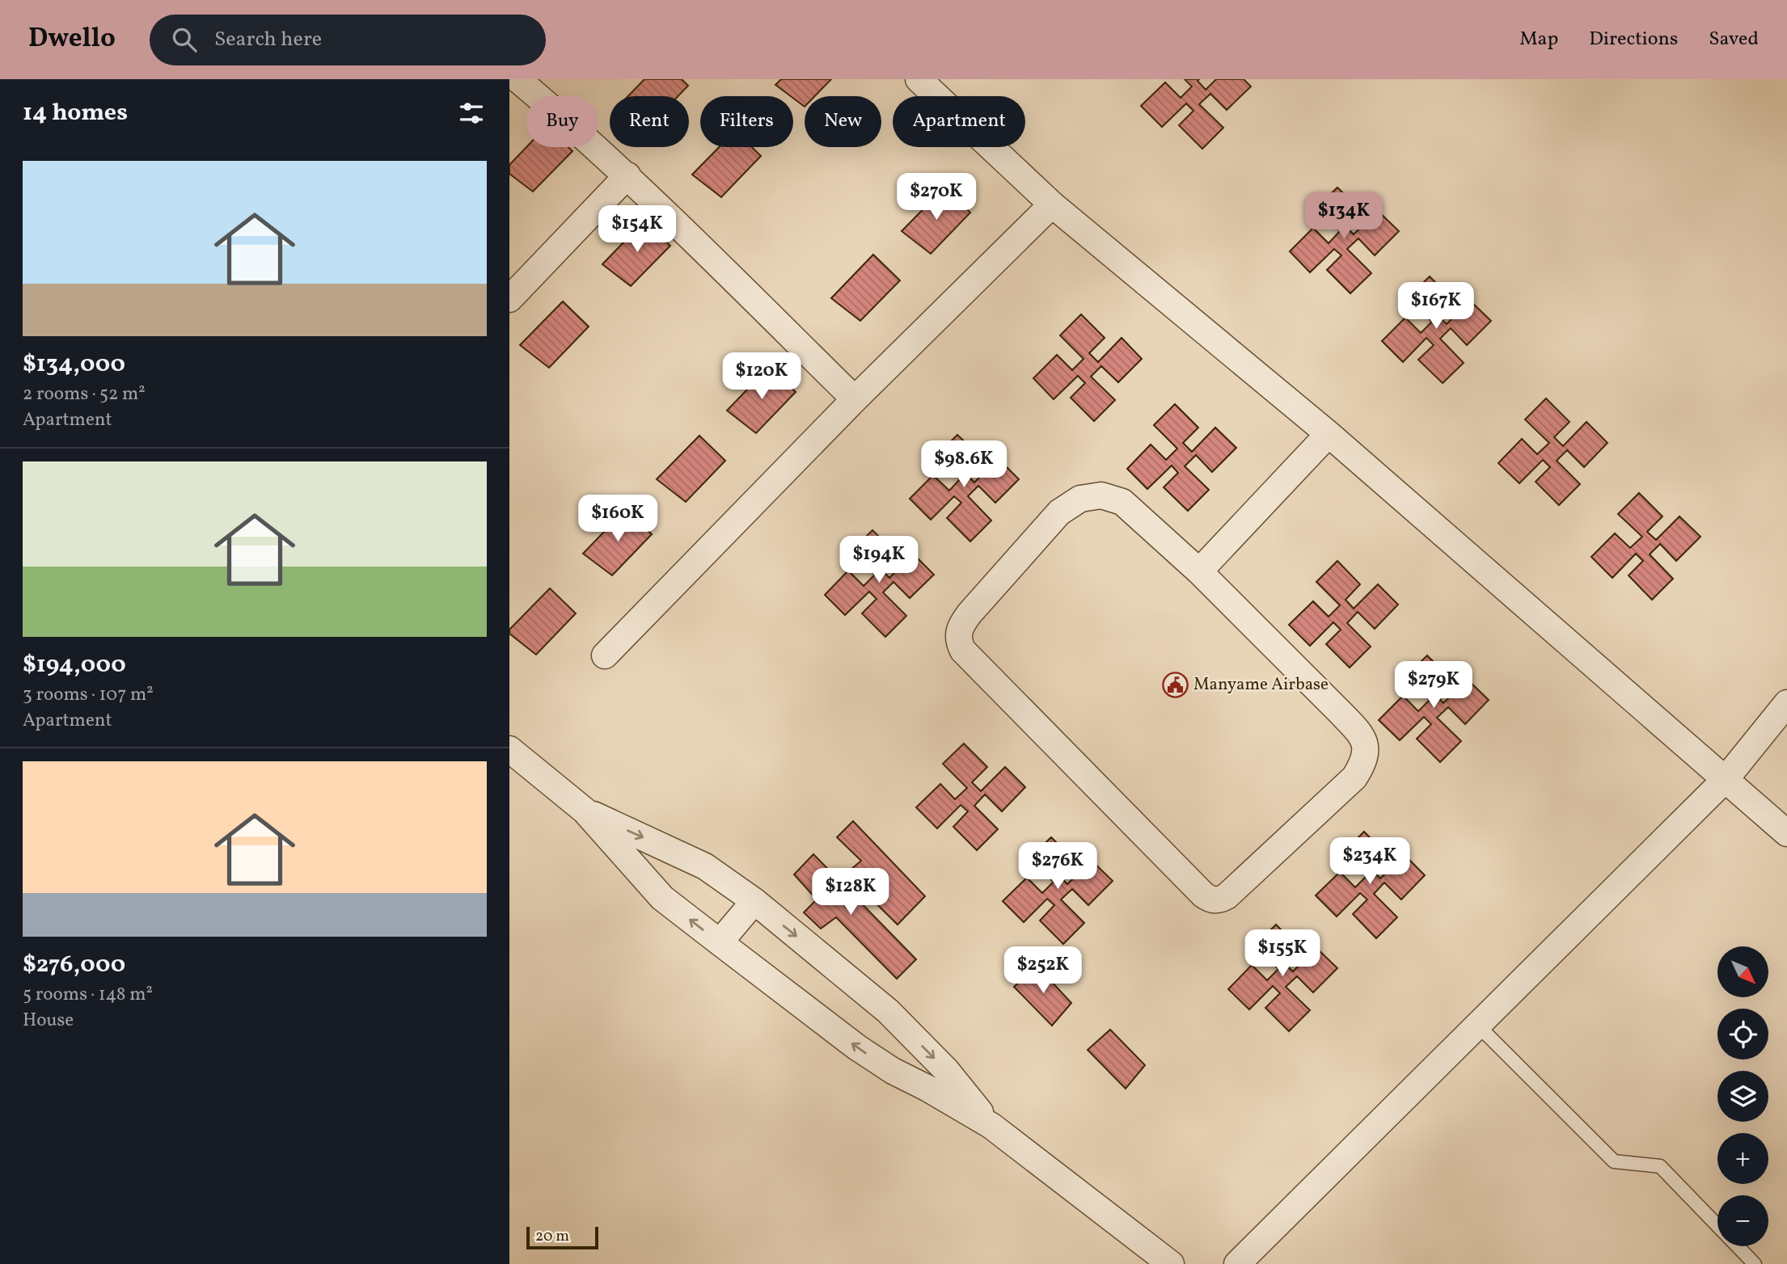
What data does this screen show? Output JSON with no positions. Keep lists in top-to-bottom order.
{
  "places": {
    "public building": ["Manyame Airbase"]
  },
  "scale_bar": "20 m",
  "north": "bottom right",
  "page": {
    "header": "Dwello",
    "search": "Search here",
    "nav": ["Map", "Directions", "Saved"],
    "heading": "14 homes",
    "chip": [
      "Buy",
      "Rent",
      "Filters",
      "New",
      "Apartment"
    ],
    "list": [
      {
        "name": "$134,000",
        "note": "2 rooms · 52 m² · Apartment"
      },
      {
        "name": "$194,000",
        "note": "3 rooms · 107 m² · Apartment"
      },
      {
        "name": "$276,000",
        "note": "5 rooms · 148 m² · House"
      }
    ],
    "price": [
      "$270K",
      "$134K",
      "$154K",
      "$167K",
      "$120K",
      "$98.6K",
      "$160K",
      "$194K",
      "$279K",
      "$234K",
      "$276K",
      "$128K",
      "$155K",
      "$252K"
    ],
    "map_buttons": ["+", "−"],
    "scale": "20 m"
  }
}
